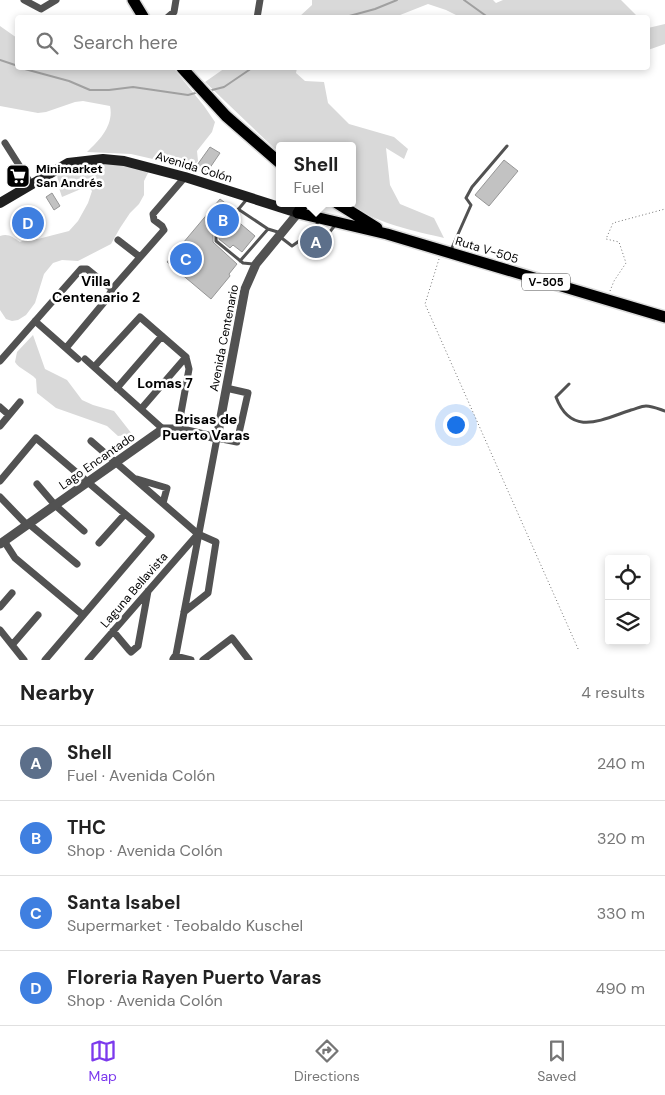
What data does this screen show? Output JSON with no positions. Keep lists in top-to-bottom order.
{
  "streets": {
    "main road": ["Avenida Colón", "Ruta V-505", "V-505"],
    "street": ["Avenida Centenario", "Lago Encantado", "Laguna Bellavista"]
  },
  "crossings": [
    ["Avenida Colón", "Ruta V-505"],
    ["Avenida Colón", "Avenida Centenario"],
    ["Avenida Centenario", "Laguna Bellavista"]
  ],
  "districts": ["Villa Centenario 2", "Lomas 7", "Brisas de Puerto Varas"],
  "places": {
    "supermarket": ["Minimarket San Andrés"]
  },
  "page": {
    "search": "Search here",
    "popup": ["Shell", "Fuel"],
    "pins": [
      "B",
      "D",
      "A",
      "C"
    ],
    "heading": ["Nearby", "4 results"],
    "list": [
      {
        "mark": "A",
        "name": "Shell",
        "note": "Fuel · Avenida Colón",
        "value": "240 m"
      },
      {
        "mark": "B",
        "name": "THC",
        "note": "Shop · Avenida Colón",
        "value": "320 m"
      },
      {
        "mark": "C",
        "name": "Santa Isabel",
        "note": "Supermarket · Teobaldo Kuschel",
        "value": "330 m"
      },
      {
        "mark": "D",
        "name": "Floreria Rayen Puerto Varas",
        "note": "Shop · Avenida Colón",
        "value": "490 m"
      }
    ],
    "nav": ["Map", "Directions", "Saved"]
  }
}
